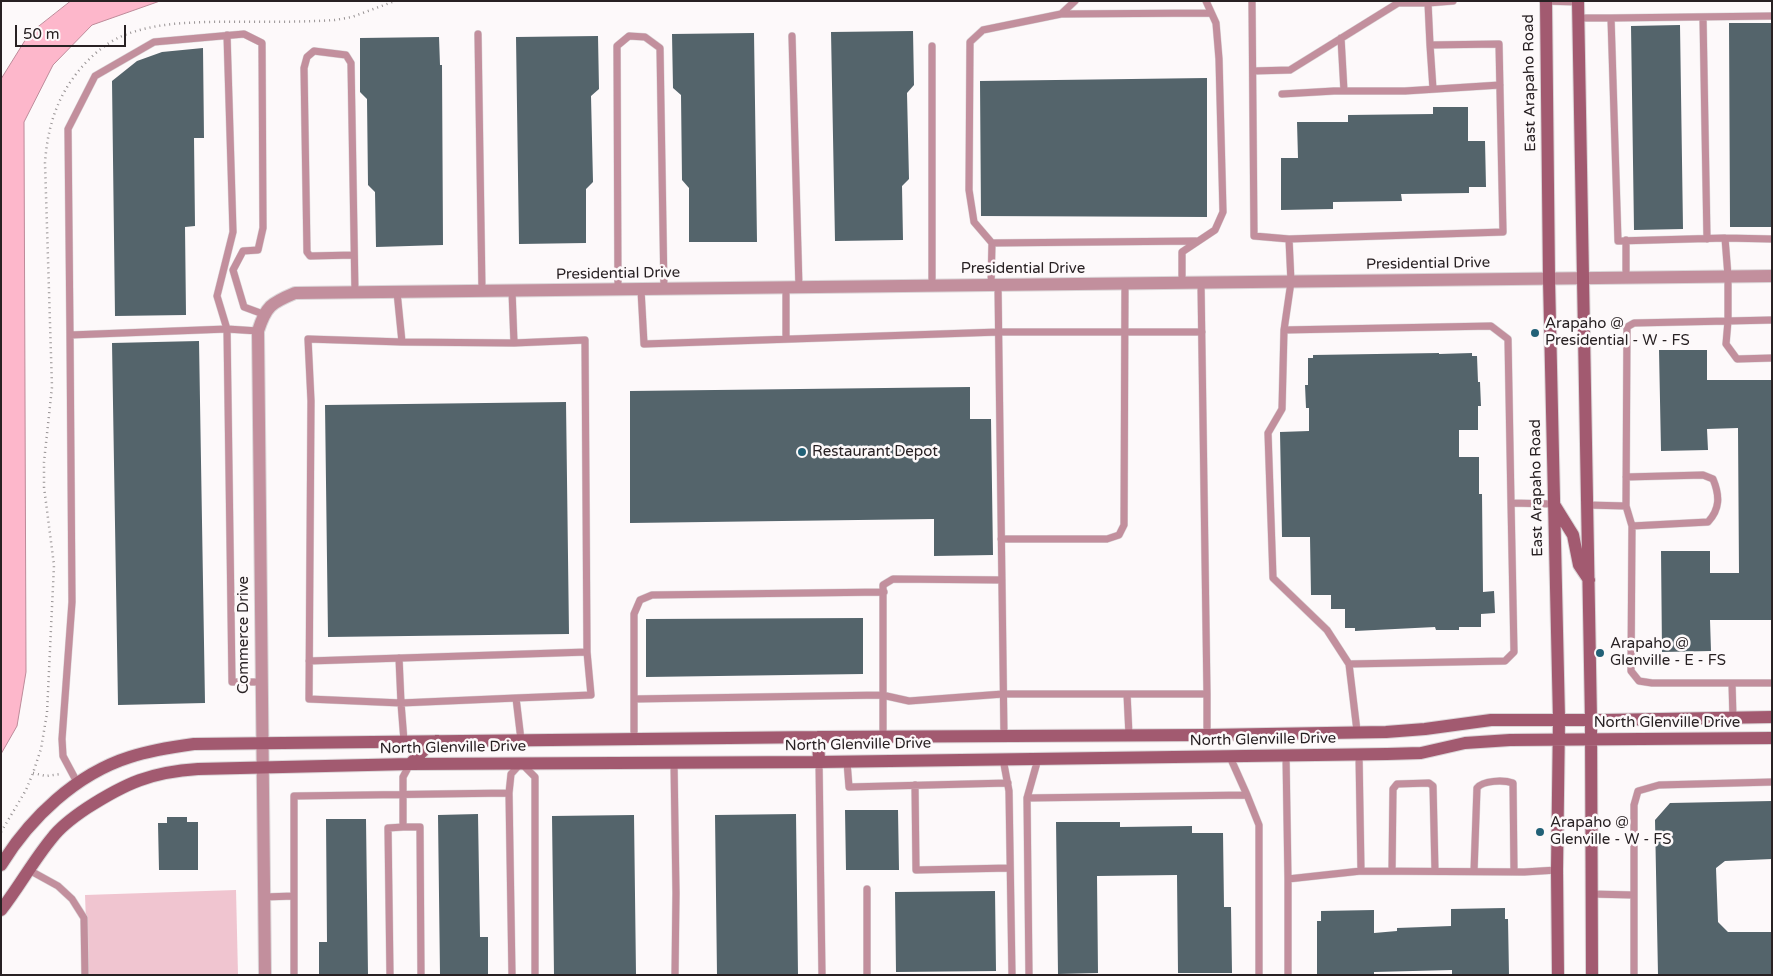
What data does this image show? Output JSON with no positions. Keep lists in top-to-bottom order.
{
  "streets": {
    "street": [
      "East Arapaho Road",
      "Presidential Drive",
      "Commerce Drive",
      "North Glenville Drive"
    ]
  },
  "crossings": [
    ["East Arapaho Road", "Presidential Drive"],
    ["East Arapaho Road", "North Glenville Drive"],
    ["Presidential Drive", "Commerce Drive"],
    ["Commerce Drive", "North Glenville Drive"]
  ],
  "places": [
    "Arapaho @ Presidential - W - FS",
    "Restaurant Depot",
    "Arapaho @ Glenville - E - FS",
    "Arapaho @ Glenville - W - FS"
  ],
  "scale_bar": "50 m"
}
